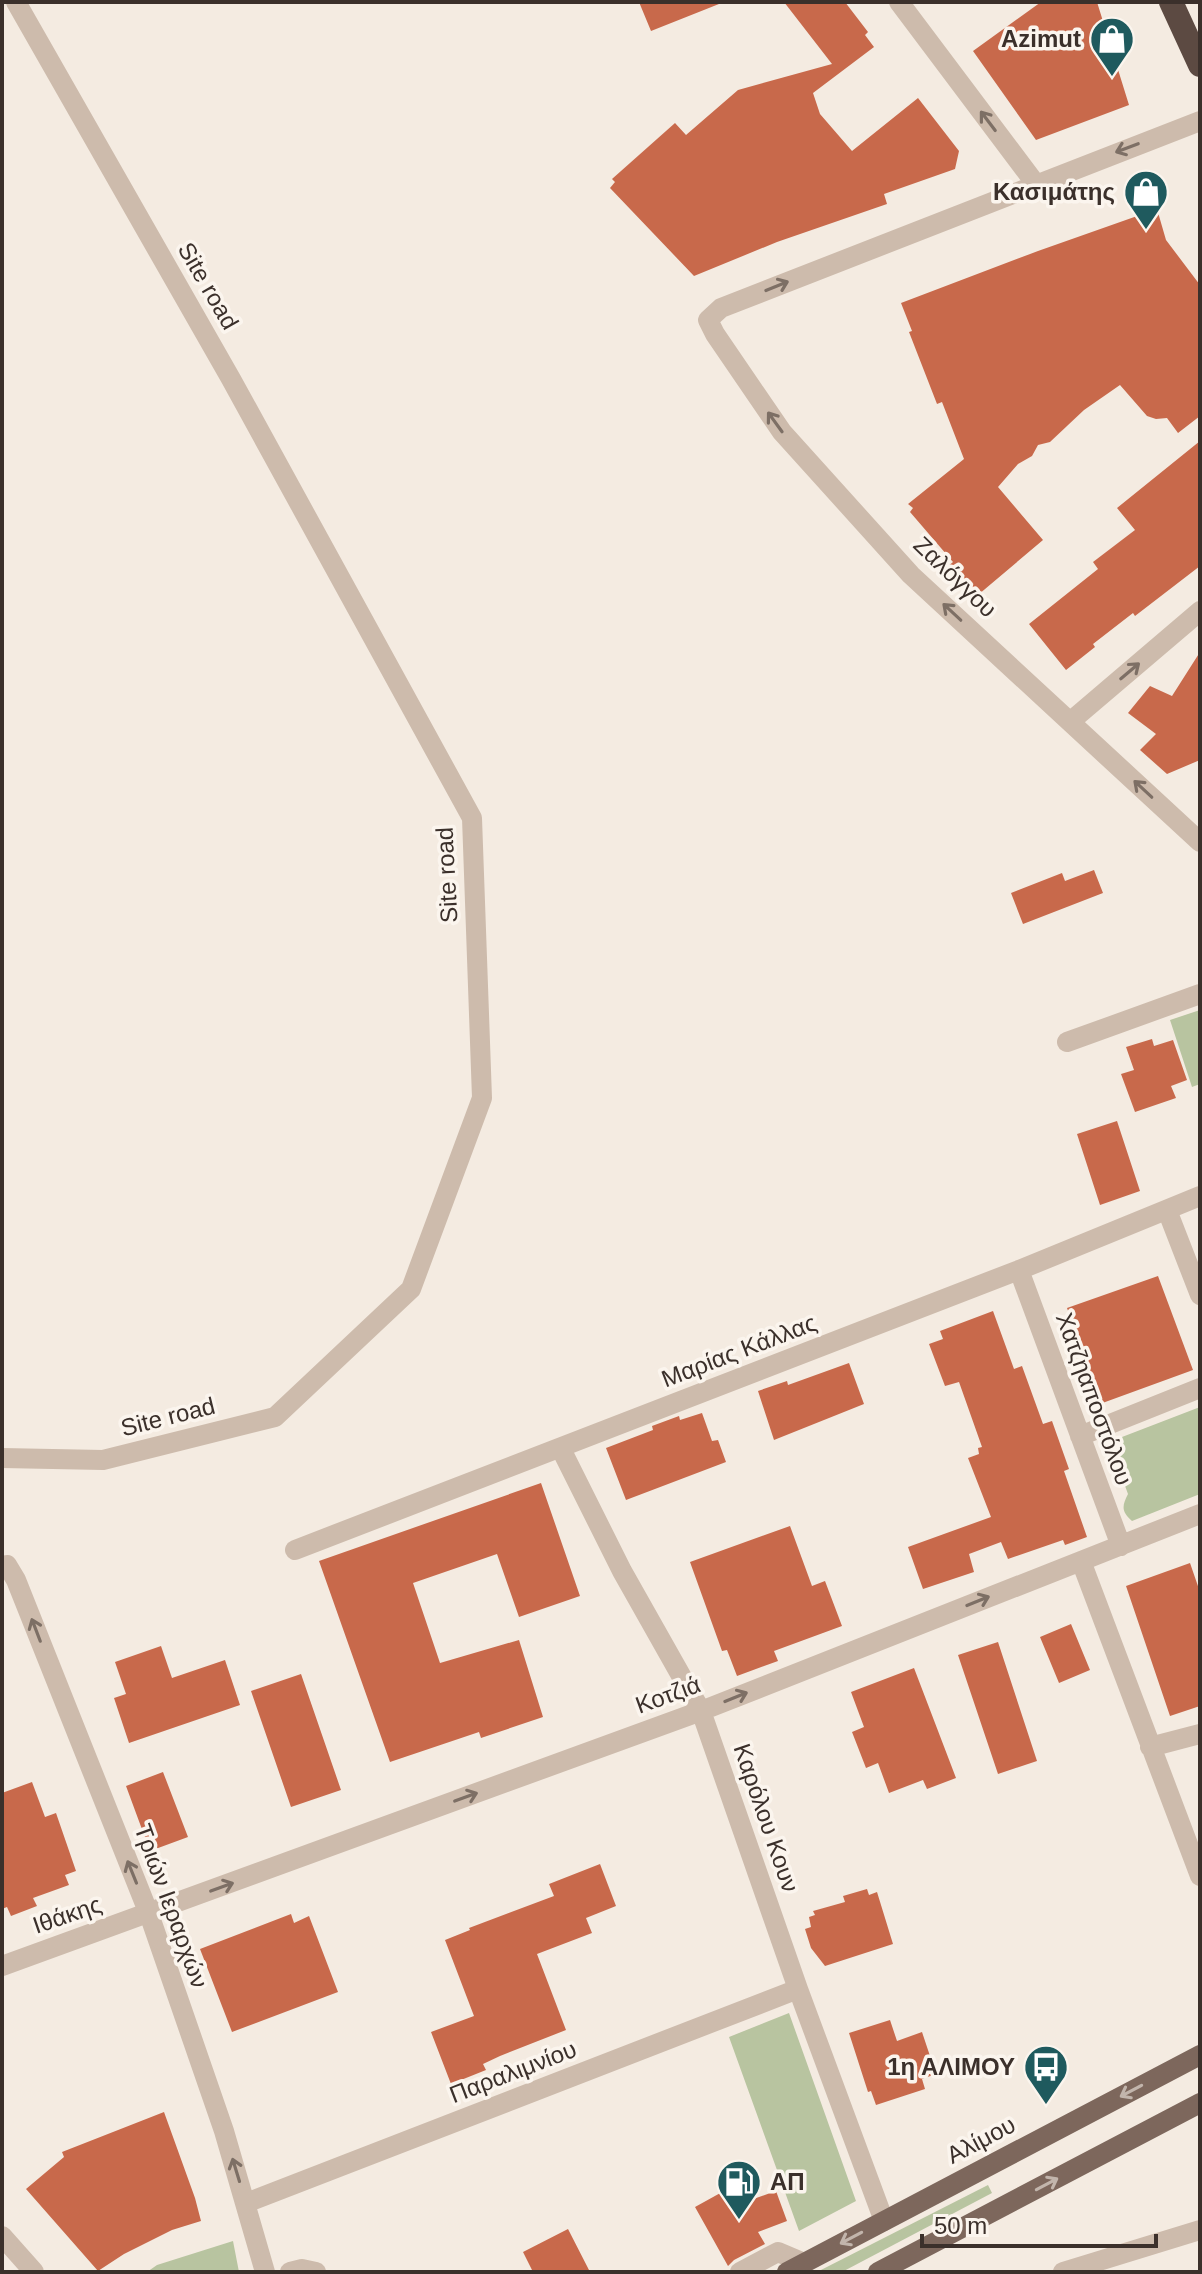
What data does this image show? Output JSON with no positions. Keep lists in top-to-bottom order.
{
  "streets": {
    "main road": ["Αλίμου"],
    "street": [
      "Site road",
      "Ζαλόγγου",
      "Μαρίας Κάλλας",
      "Χατζηαποστόλου",
      "Κοτζιά",
      "Καρόλου Κουν",
      "Τριών Ιεραρχών",
      "Ιθάκης",
      "Παραλιμνίου"
    ]
  },
  "crossings": [
    ["Μαρίας Κάλλας", "Χατζηαποστόλου"],
    ["Μαρίας Κάλλας", "Καρόλου Κουν"],
    ["Χατζηαποστόλου", "Κοτζιά"],
    ["Κοτζιά", "Καρόλου Κουν"],
    ["Κοτζιά", "Τριών Ιεραρχών"],
    ["Κοτζιά", "Ιθάκης"],
    ["Καρόλου Κουν", "Παραλιμνίου"],
    ["Καρόλου Κουν", "Αλίμου"],
    ["Τριών Ιεραρχών", "Ιθάκης"],
    ["Τριών Ιεραρχών", "Παραλιμνίου"]
  ],
  "one_way": ["Κοτζιά", "Τριών Ιεραρχών"],
  "places": {
    "shop": ["Azimut", "Κασιμάτης"],
    "bus stop": ["1η ΑΛΙΜΟΥ"],
    "fuel station": ["ΑΠ"]
  },
  "scale_bar": "50 m"
}
